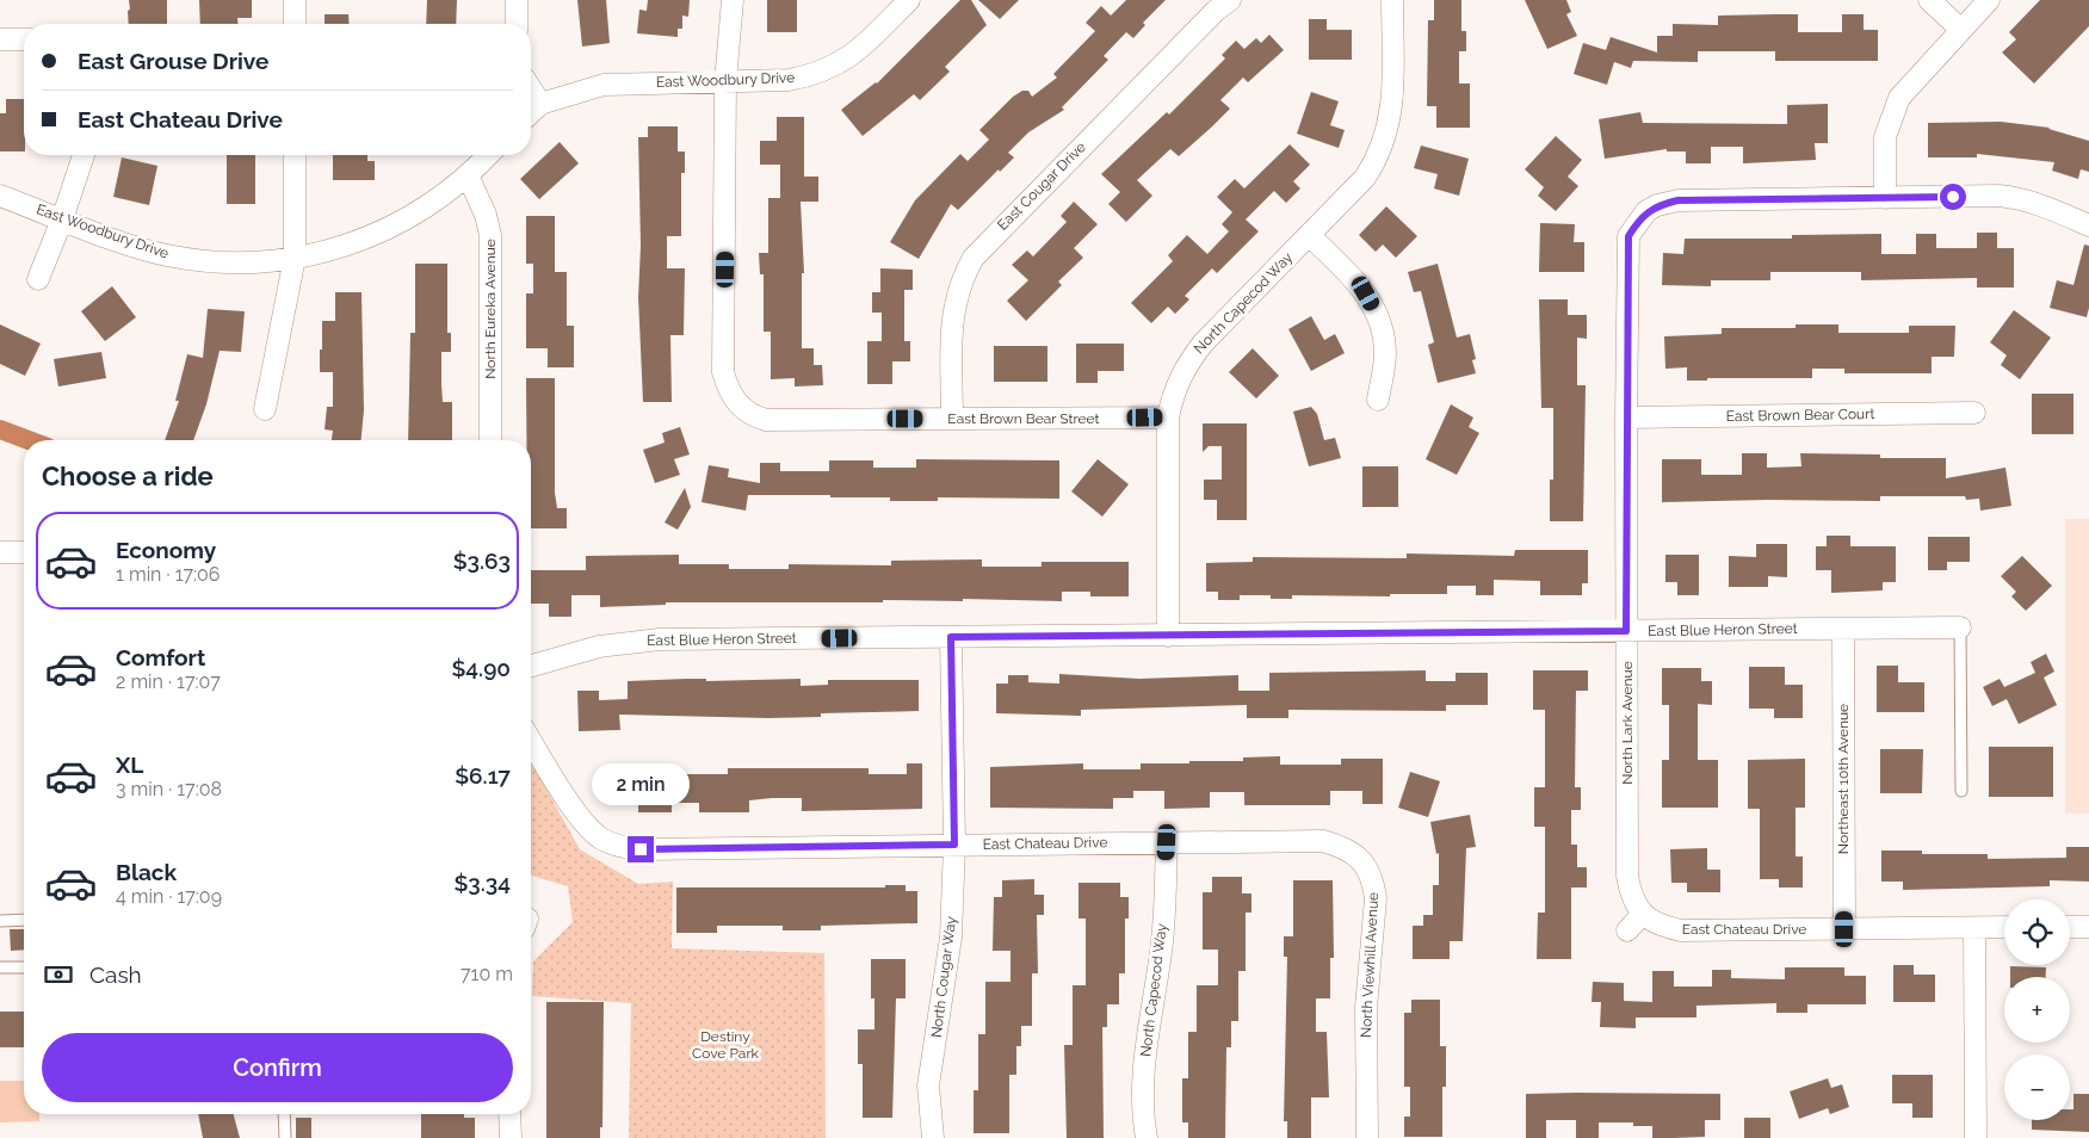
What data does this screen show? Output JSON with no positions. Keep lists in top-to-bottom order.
{
  "streets": {
    "street": [
      "East Woodbury Drive",
      "East Cougar Drive",
      "North Capecod Way",
      "North Eureka Avenue",
      "East Brown Bear Court",
      "East Brown Bear Street",
      "East Blue Heron Street",
      "North Lark Avenue",
      "Northeast 10th Avenue",
      "East Chateau Drive",
      "North Viewhill Avenue",
      "North Cougar Way"
    ]
  },
  "crossings": [
    ["East Woodbury Drive", "North Eureka Avenue"],
    ["East Woodbury Drive", "East Brown Bear Street"],
    ["East Cougar Drive", "East Brown Bear Street"],
    ["North Capecod Way", "East Brown Bear Street"],
    ["North Capecod Way", "East Blue Heron Street"],
    ["North Capecod Way", "East Chateau Drive"],
    ["East Brown Bear Court", "North Lark Avenue"],
    ["East Blue Heron Street", "North Lark Avenue"],
    ["East Blue Heron Street", "Northeast 10th Avenue"],
    ["East Blue Heron Street", "North Cougar Way"],
    ["North Lark Avenue", "East Chateau Drive"],
    ["Northeast 10th Avenue", "East Chateau Drive"],
    ["East Chateau Drive", "North Viewhill Avenue"],
    ["East Chateau Drive", "North Cougar Way"]
  ],
  "parks": ["Destiny Cove Park"],
  "page": {
    "banner": ["East Grouse Drive", "East Chateau Drive"],
    "heading": "Choose a ride",
    "list": [
      {
        "name": "Economy",
        "note": "1 min · 17:06",
        "value": "$3.63"
      },
      {
        "name": "Comfort",
        "note": "2 min · 17:07",
        "value": "$4.90"
      },
      {
        "name": "XL",
        "note": "3 min · 17:08",
        "value": "$6.17"
      },
      {
        "name": "Black",
        "note": "4 min · 17:09",
        "value": "$3.34"
      }
    ],
    "bubble": "2 min",
    "map_buttons": ["+", "−"],
    "pay": ["Cash", "710 m"],
    "buttons": "Confirm"
  }
}
